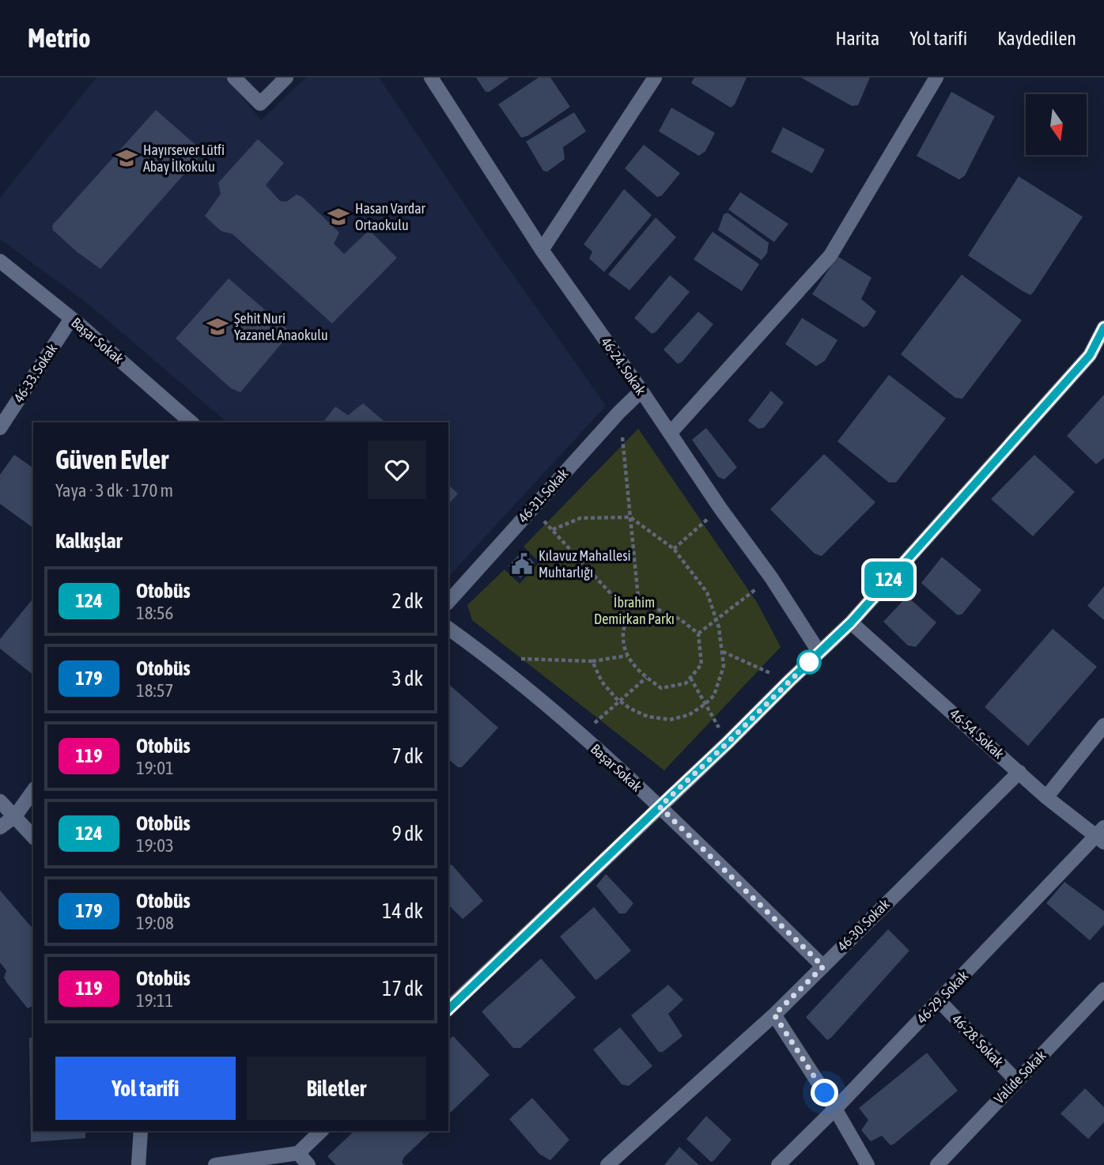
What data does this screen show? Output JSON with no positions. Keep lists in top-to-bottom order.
{
  "streets": {
    "street": [
      "Başar Sokak",
      "46-24. Sokak",
      "46-33. Sokak",
      "46-31. Sokak",
      "46-54. Sokak",
      "46-30. Sokak",
      "46-29. Sokak",
      "46-28. Sokak",
      "Valide Sokak"
    ]
  },
  "crossings": [
    ["Başar Sokak", "46-33. Sokak"],
    ["Başar Sokak", "46-30. Sokak"],
    ["46-24. Sokak", "46-31. Sokak"],
    ["46-54. Sokak", "46-30. Sokak"],
    ["46-54. Sokak", "46-29. Sokak"],
    ["46-29. Sokak", "46-28. Sokak"],
    ["46-28. Sokak", "Valide Sokak"]
  ],
  "parks": ["İbrahim Demirkan Parkı"],
  "places": {
    "school or university": ["Hayırsever Lütfi Abay İlkokulu", "Hasan Vardar Ortaokulu", "Şehit Nuri Yazanel Anaokulu"],
    "public building": ["Kılavuz Mahallesi Muhtarlığı"]
  },
  "lines": ["bus line 124"],
  "north": "bottom",
  "page": {
    "header": "Metrio",
    "nav": ["Harita", "Yol tarifi", "Kaydedilen"],
    "on_map": "124",
    "heading": [
      ["Güven Evler", "Yaya · 3 dk · 170 m"],
      "Kalkışlar"
    ],
    "list": [
      {
        "mark": "124",
        "name": "Otobüs",
        "note": "18:56",
        "value": "2 dk"
      },
      {
        "mark": "179",
        "name": "Otobüs",
        "note": "18:57",
        "value": "3 dk"
      },
      {
        "mark": "119",
        "name": "Otobüs",
        "note": "19:01",
        "value": "7 dk"
      },
      {
        "mark": "124",
        "name": "Otobüs",
        "note": "19:03",
        "value": "9 dk"
      },
      {
        "mark": "179",
        "name": "Otobüs",
        "note": "19:08",
        "value": "14 dk"
      },
      {
        "mark": "119",
        "name": "Otobüs",
        "note": "19:11",
        "value": "17 dk"
      }
    ],
    "buttons": ["Yol tarifi", "Biletler"]
  }
}
